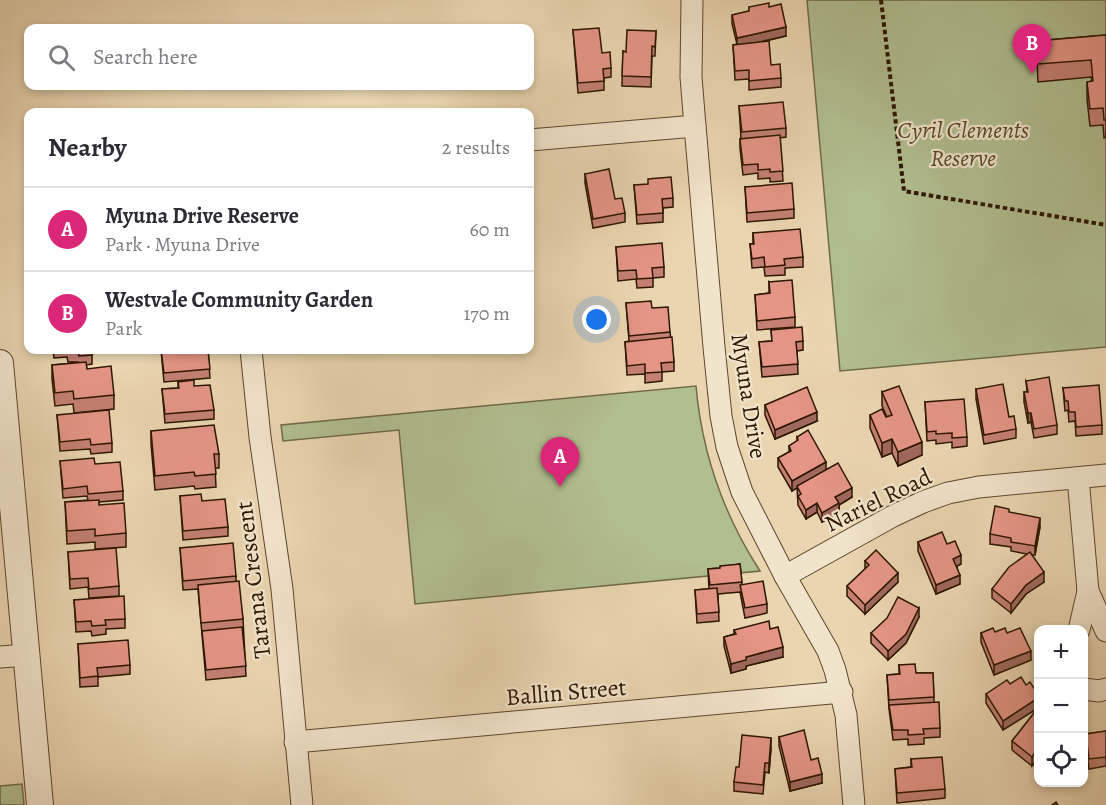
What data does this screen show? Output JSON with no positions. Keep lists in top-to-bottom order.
{
  "streets": {
    "street": [
      "Myuna Drive",
      "Nariel Road",
      "Tarana Crescent",
      "Ballin Street"
    ]
  },
  "crossings": [
    ["Myuna Drive", "Nariel Road"],
    ["Myuna Drive", "Ballin Street"],
    ["Tarana Crescent", "Ballin Street"]
  ],
  "parks": ["Cyril Clements Reserve"],
  "page": {
    "pins": ["B", "A"],
    "search": "Search here",
    "heading": ["Nearby", "2 results"],
    "list": [
      {
        "mark": "A",
        "name": "Myuna Drive Reserve",
        "note": "Park · Myuna Drive",
        "value": "60 m"
      },
      {
        "mark": "B",
        "name": "Westvale Community Garden",
        "note": "Park",
        "value": "170 m"
      }
    ],
    "map_buttons": ["+", "−"]
  }
}
